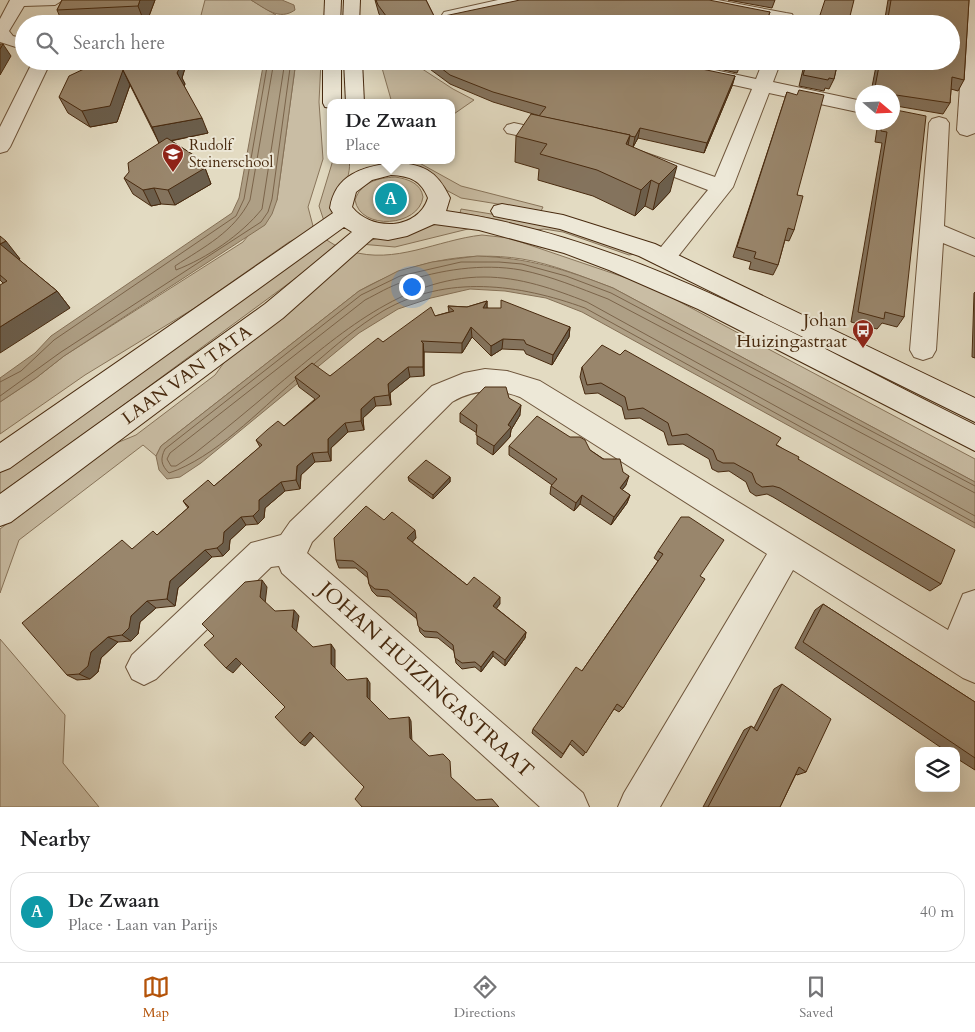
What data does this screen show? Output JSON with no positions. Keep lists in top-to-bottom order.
{
  "streets": {
    "street": ["LAAN VAN TATA", "JOHAN HUIZINGASTRAAT"]
  },
  "places": {
    "school or university": ["Rudolf Steinerschool"],
    "bus stop": ["Johan Huizingastraat"]
  },
  "north": "right",
  "page": {
    "search": "Search here",
    "popup": ["De Zwaan", "Place"],
    "pins": "A",
    "heading": "Nearby",
    "list": [
      {
        "mark": "A",
        "name": "De Zwaan",
        "note": "Place · Laan van Parijs",
        "value": "40 m"
      }
    ],
    "nav": ["Map", "Directions", "Saved"]
  }
}
